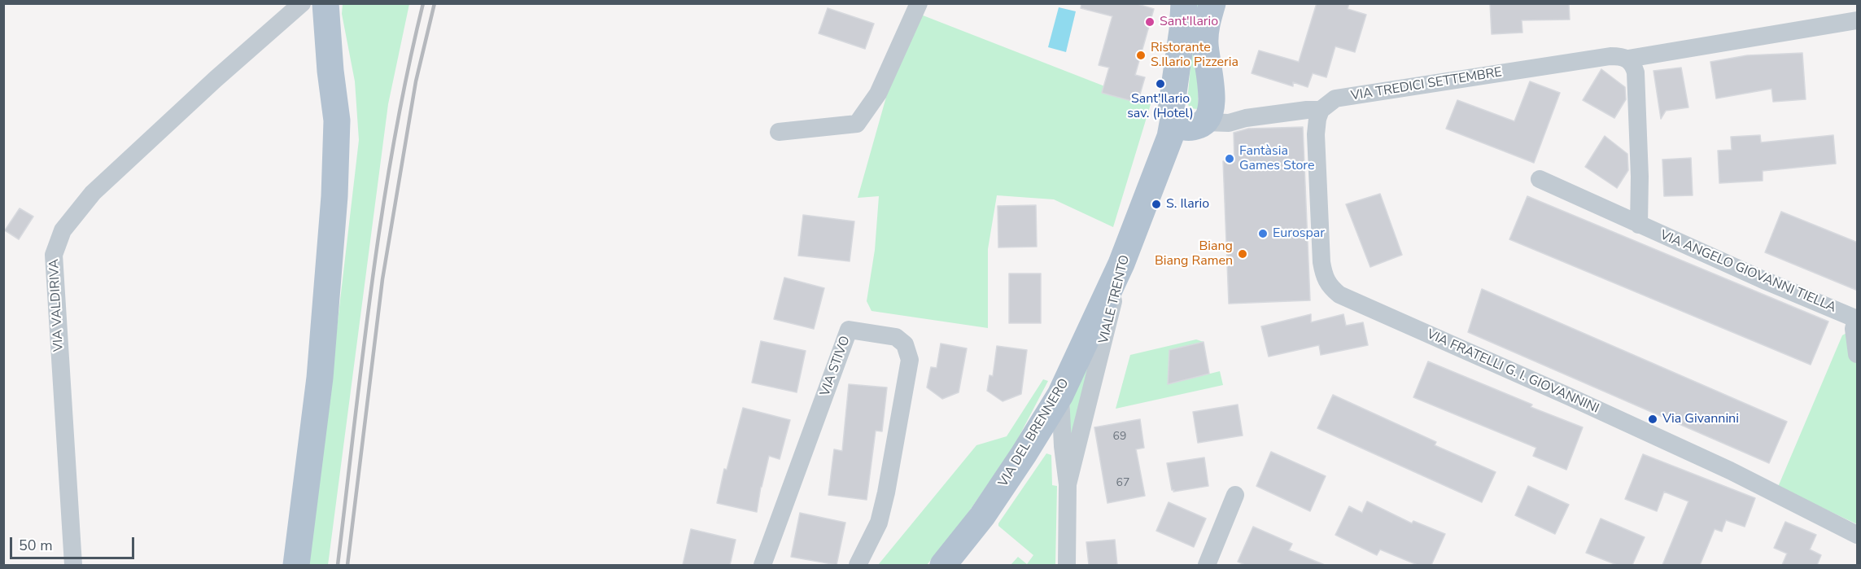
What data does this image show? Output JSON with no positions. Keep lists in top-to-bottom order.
{
  "streets": {
    "main road": ["VIALE TRENTO", "VIA DEL BRENNERO"],
    "street": [
      "VIA TREDICI SETTEMBRE",
      "VIA ANGELO GIOVANNI TIELLA",
      "VIA VALDIRIVA",
      "VIA STIVO",
      "VIA FRATELLI G. I. GIOVANNINI"
    ]
  },
  "crossings": [
    ["VIA TREDICI SETTEMBRE", "VIA FRATELLI G. I. GIOVANNINI"],
    ["VIALE TRENTO", "VIA DEL BRENNERO"]
  ],
  "places": [
    "Sant'Ilario",
    "Ristorante S.Ilario Pizzeria",
    "Sant'Ilario sav. (Hotel)",
    "Fantàsia Games Store",
    "S. Ilario",
    "Eurospar",
    "Biang Biang Ramen",
    "Via Givannini"
  ],
  "house_numbers": ["69", "67"],
  "scale_bar": "50 m"
}
